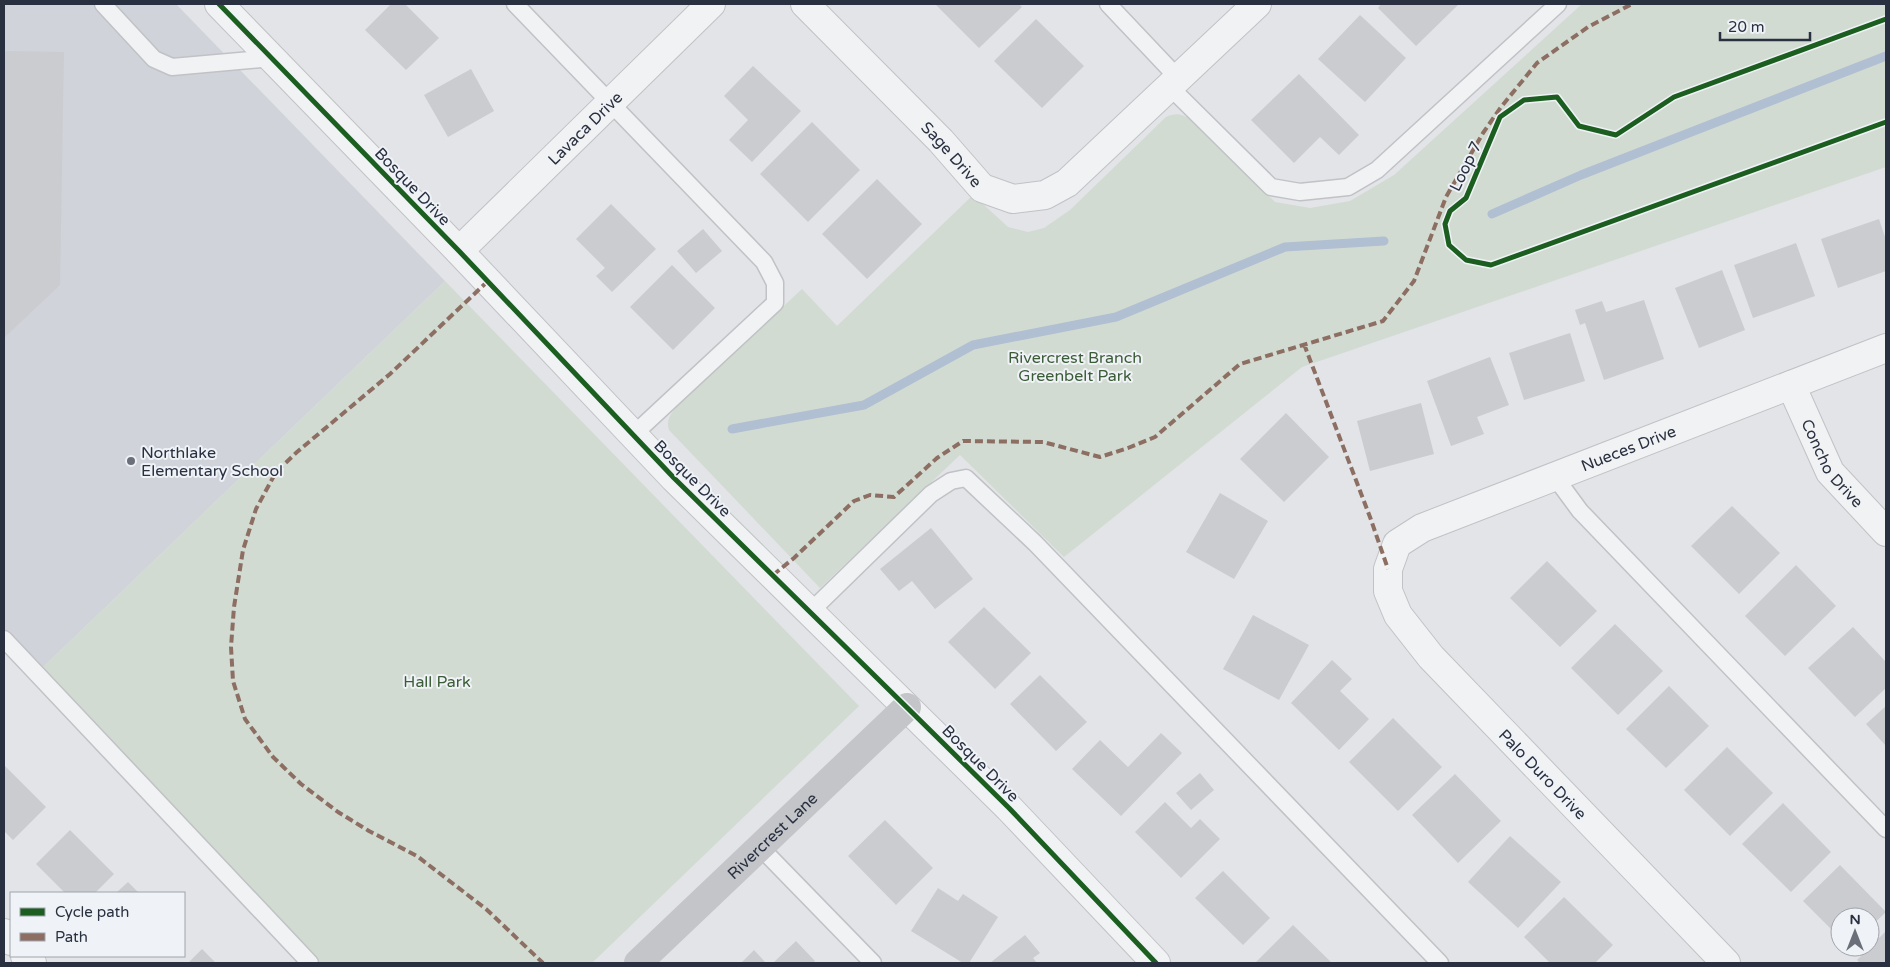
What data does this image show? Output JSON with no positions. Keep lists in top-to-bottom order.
{
  "streets": {
    "street": [
      "Lavaca Drive",
      "Sage Drive",
      "Bosque Drive",
      "Nueces Drive",
      "Concho Drive",
      "Palo Duro Drive",
      "Rivercrest Lane"
    ],
    "cycle path": ["Loop 7"]
  },
  "crossings": [
    ["Lavaca Drive", "Bosque Drive"],
    ["Bosque Drive", "Rivercrest Lane"],
    ["Nueces Drive", "Concho Drive"],
    ["Nueces Drive", "Palo Duro Drive"]
  ],
  "parks": ["Rivercrest Branch Greenbelt Park", "Hall Park"],
  "places": ["Northlake Elementary School"],
  "legend": ["Cycle path", "Path"],
  "scale_bar": "20 m",
  "north": "top"
}
